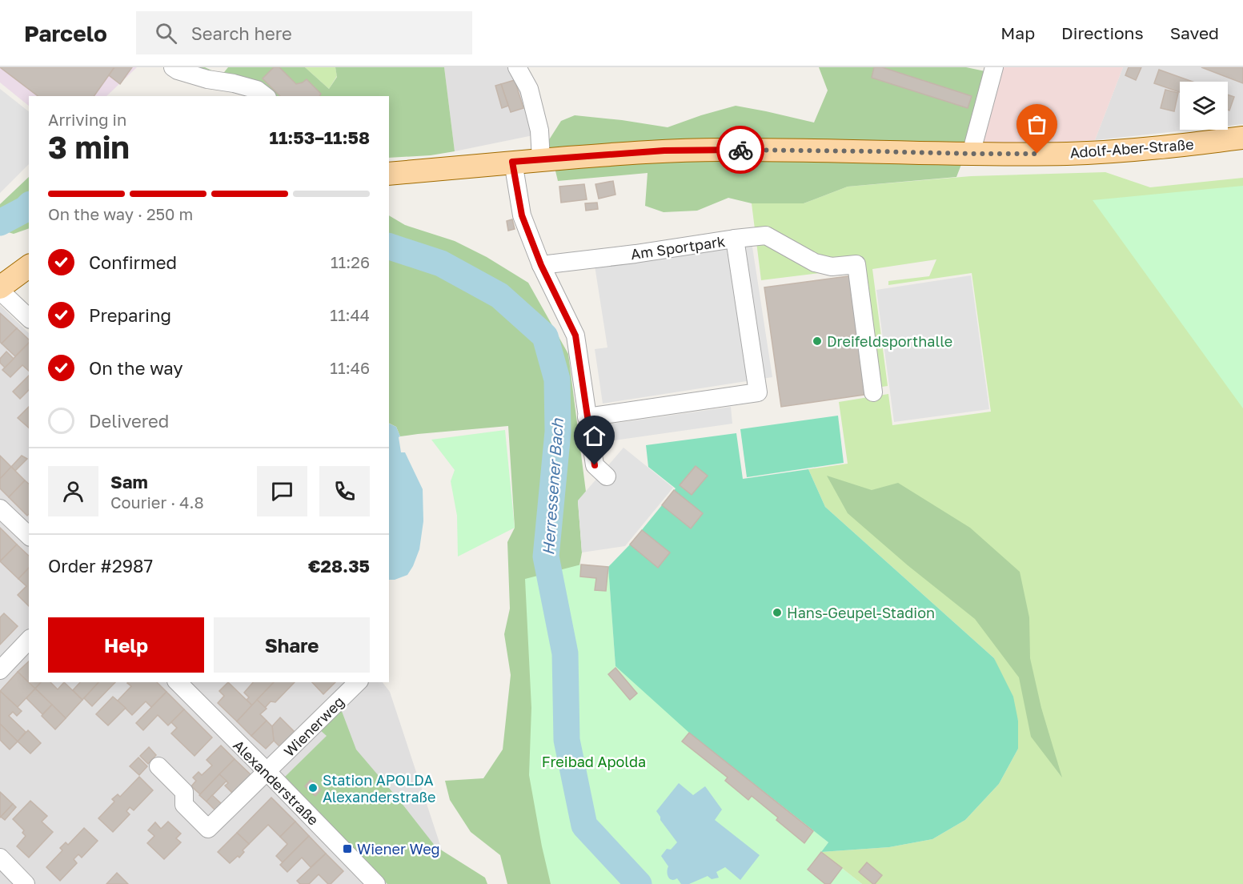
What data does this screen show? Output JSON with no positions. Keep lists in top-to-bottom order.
{
  "streets": {
    "main road": ["Adolf-Aber-Straße"],
    "street": ["Am Sportpark", "Wienerweg", "Alexanderstraße"]
  },
  "crossings": [
    ["Wienerweg", "Alexanderstraße"]
  ],
  "water": ["Herressener Bach"],
  "parks": ["Freibad Apolda"],
  "places": {
    "other": ["Dreifeldsporthalle", "Hans-Geupel-Stadion", "Station APOLDA Alexanderstraße"],
    "transit": ["Wiener Weg"]
  },
  "page": {
    "header": "Parcelo",
    "search": "Search here",
    "nav": ["Map", "Directions", "Saved"],
    "heading": ["3 min", "Arriving in", "11:53–11:58"],
    "panel": [
      "Sam",
      "Courier · 4.8",
      "Order #2987",
      "€28.35"
    ],
    "bar": "On the way · 250 m",
    "list": [
      ["Confirmed", "11:26"],
      ["Preparing", "11:44"],
      ["On the way", "11:46"],
      "Delivered"
    ],
    "buttons": ["Help", "Share"]
  }
}
